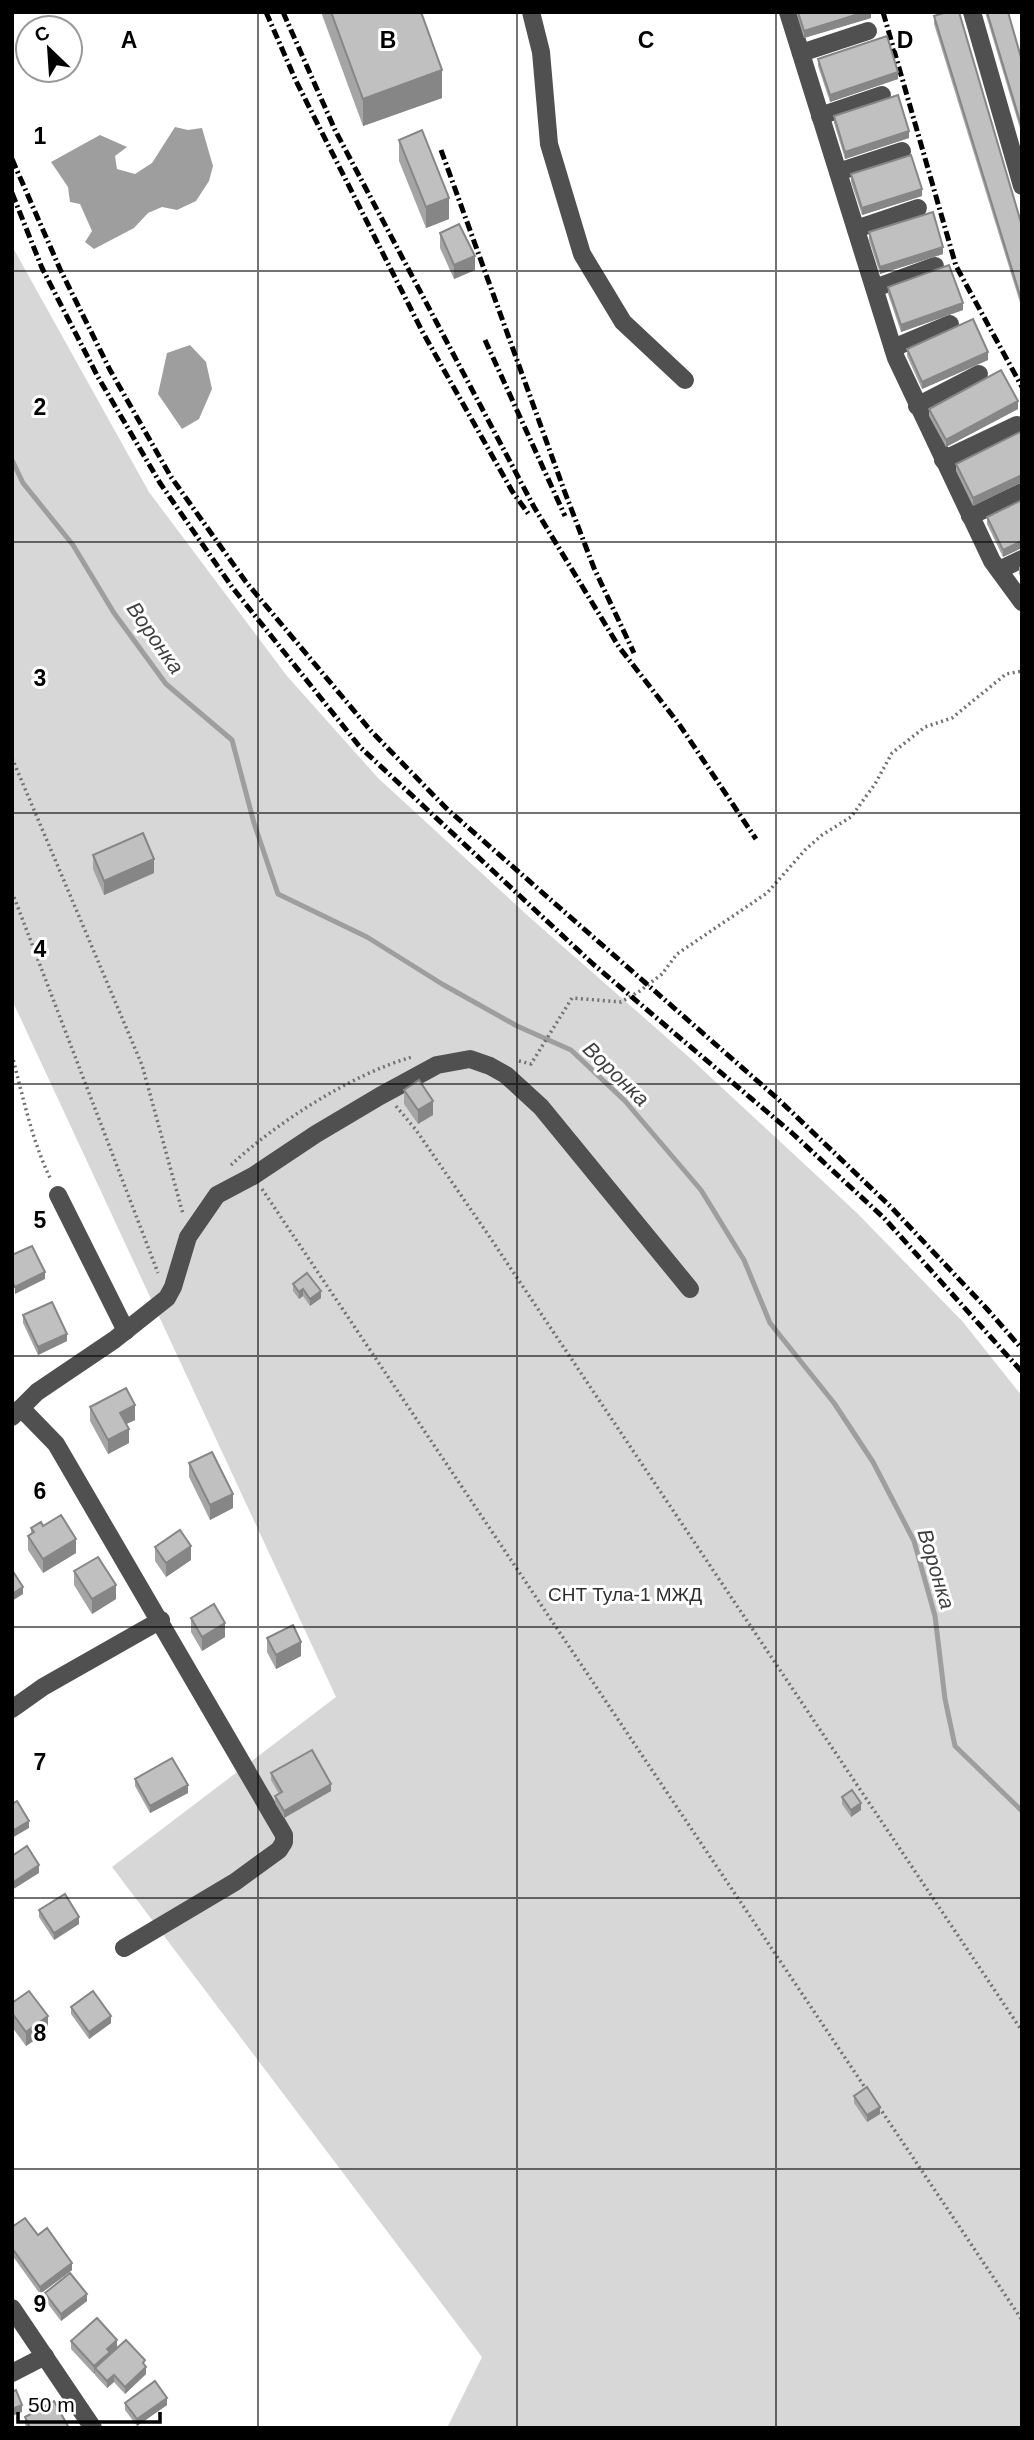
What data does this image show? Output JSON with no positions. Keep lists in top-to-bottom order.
{
  "water": ["Воронка"],
  "parks": ["СНТ Тула-1 МЖД"],
  "scale_bar": "50 m",
  "north": "top left",
  "grid": {
    "columns": [
      "A",
      "B",
      "C",
      "D"
    ],
    "rows": [
      "1",
      "2",
      "3",
      "4",
      "5",
      "6",
      "7",
      "8",
      "9"
    ]
  }
}
